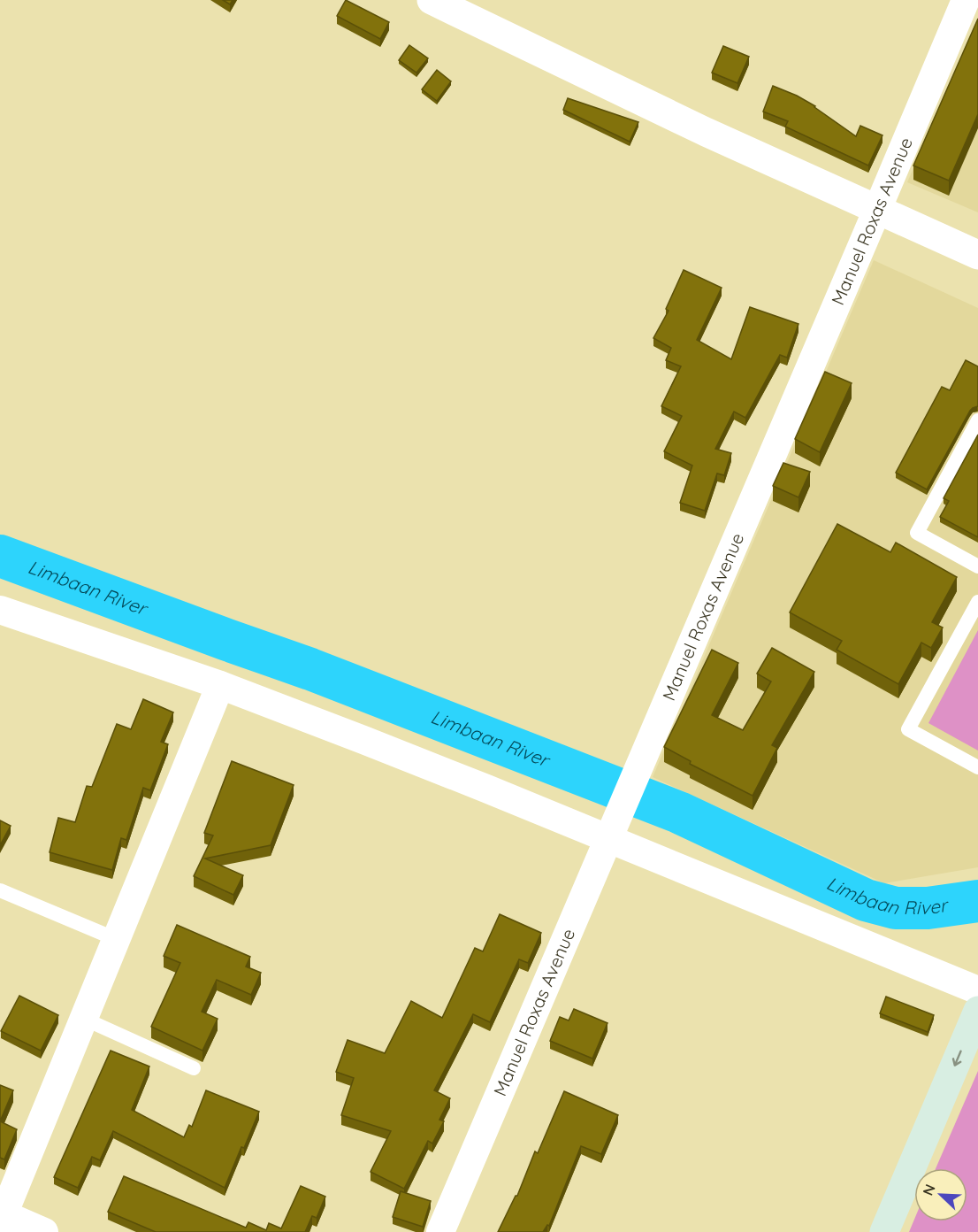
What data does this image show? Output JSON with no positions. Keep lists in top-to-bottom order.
{
  "streets": {
    "street": ["Manuel Roxas Avenue"]
  },
  "water": ["Limbaan River"],
  "north": "top left"
}
